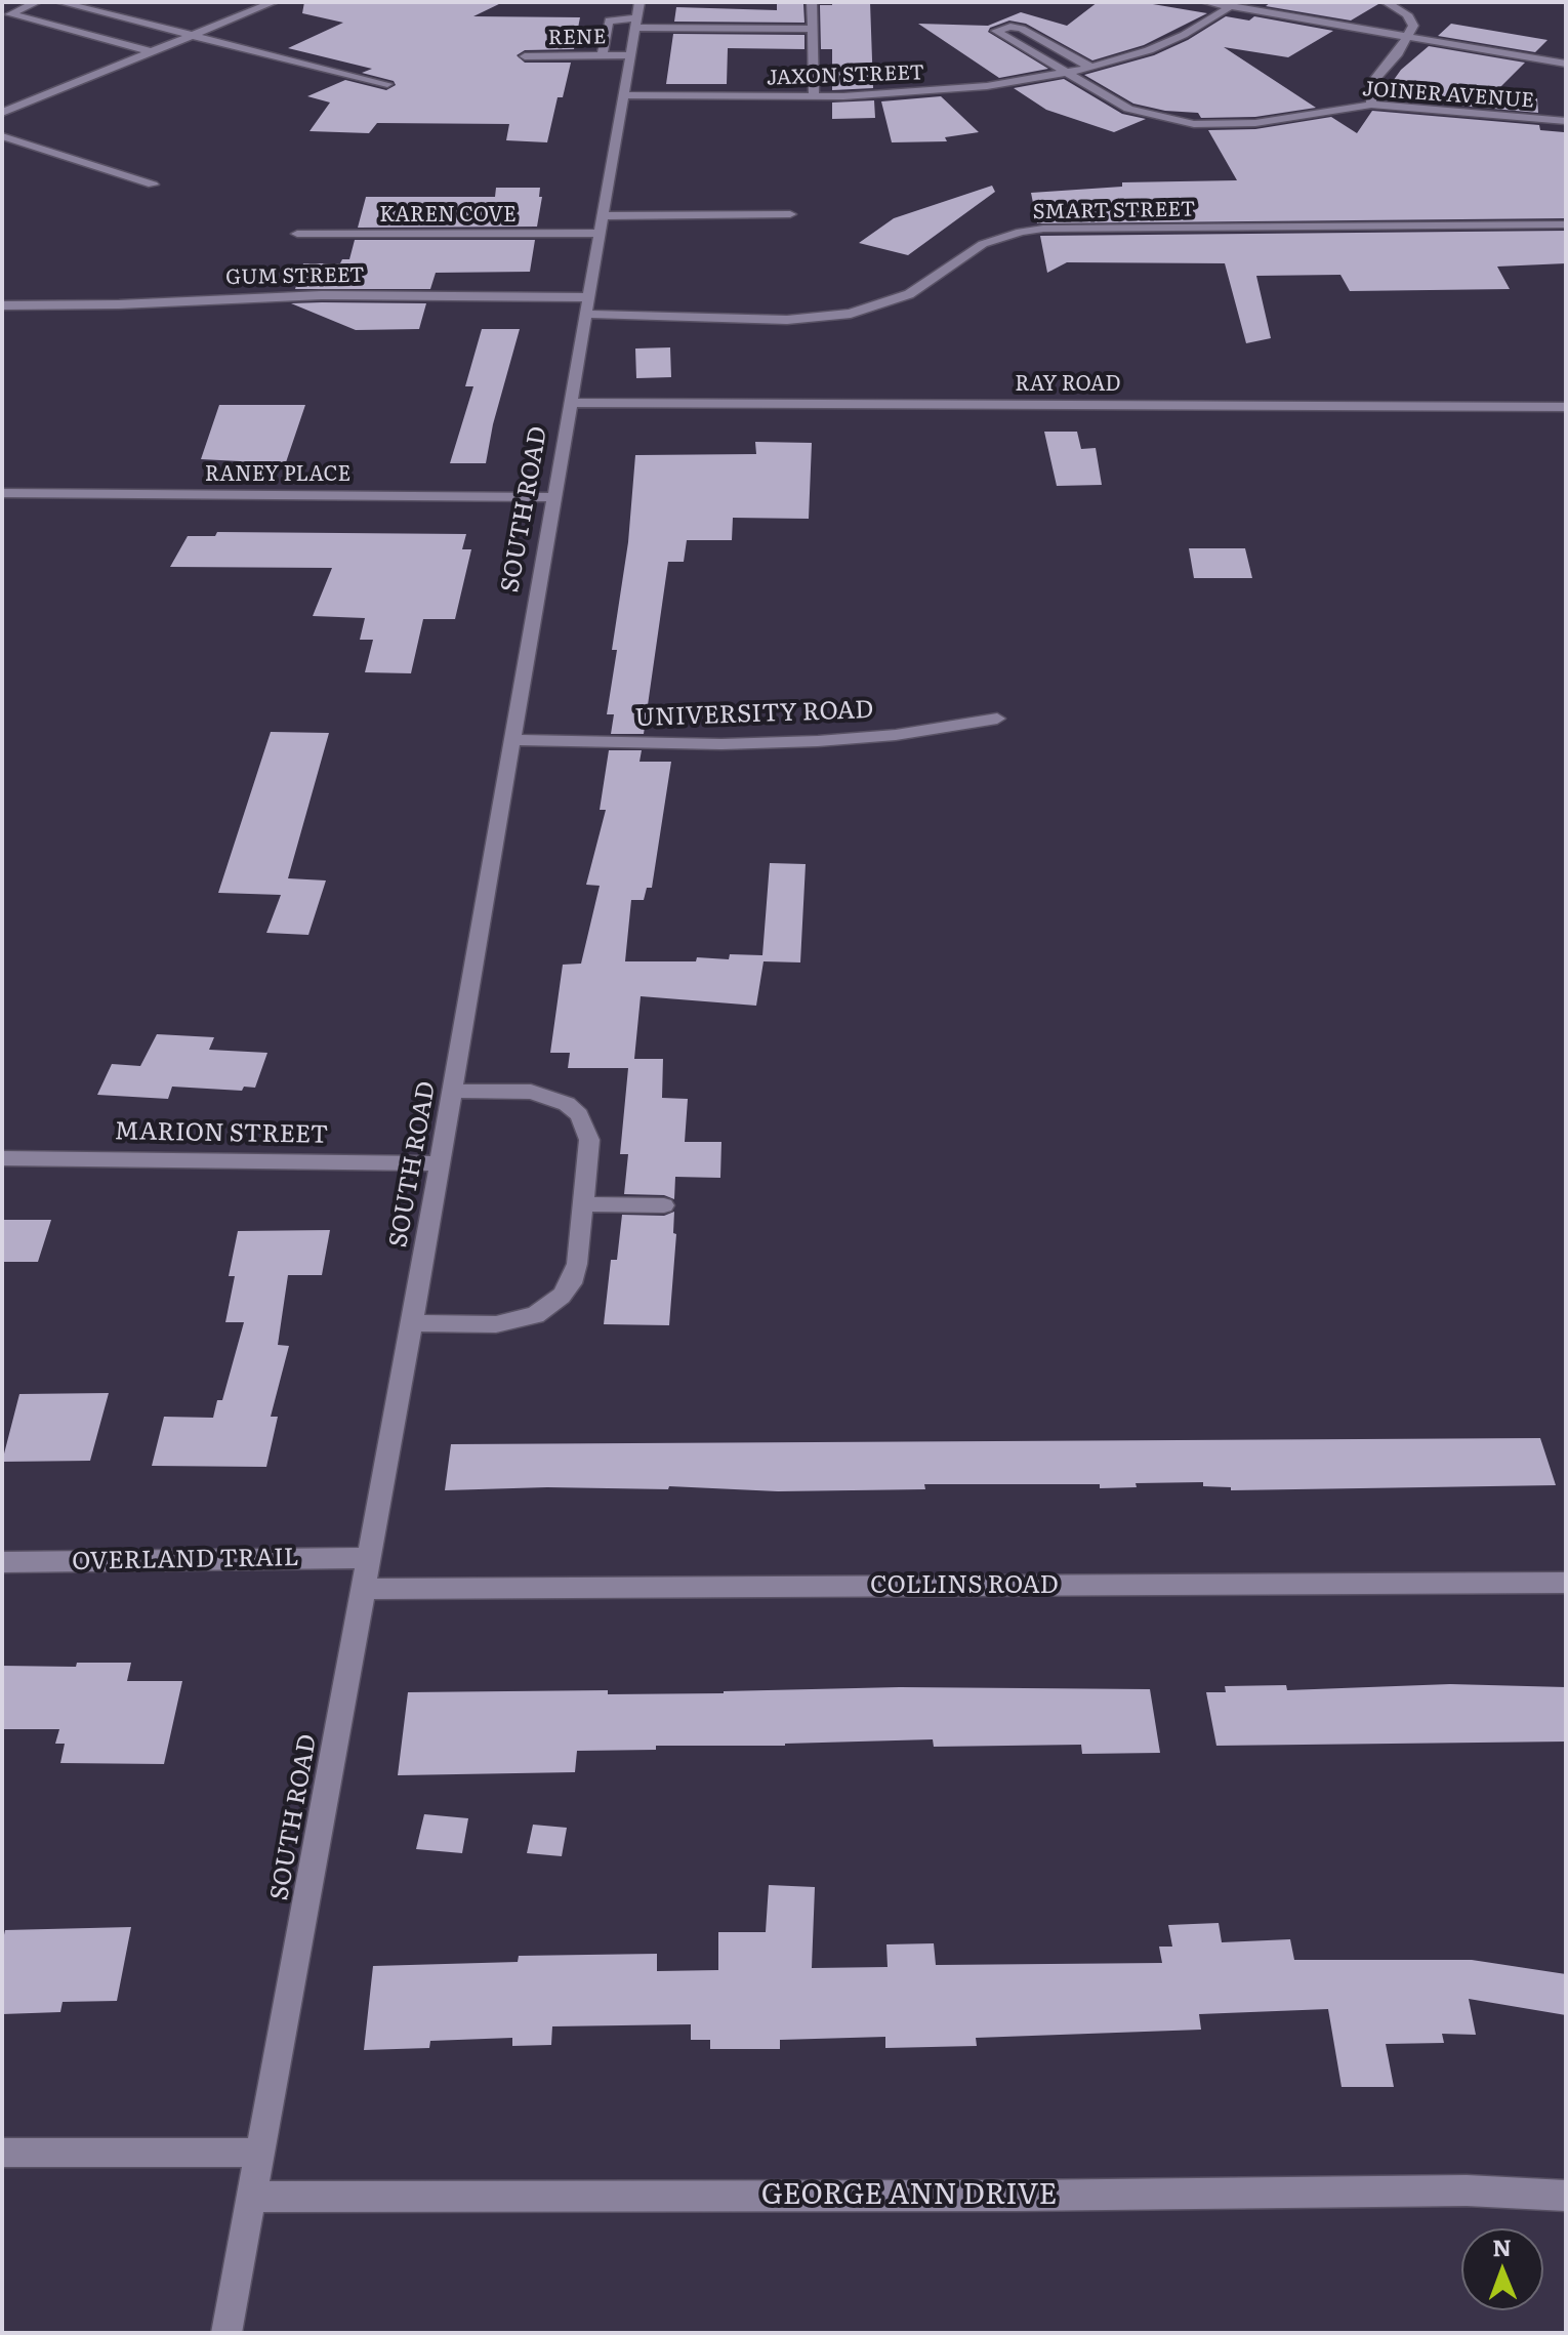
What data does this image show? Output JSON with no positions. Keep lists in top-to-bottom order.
{
  "streets": {
    "street": [
      "RENE",
      "JAXON STREET",
      "JOINER AVENUE",
      "SMART STREET",
      "KAREN COVE",
      "GUM STREET",
      "RAY ROAD",
      "RANEY PLACE",
      "SOUTH ROAD",
      "UNIVERSITY ROAD",
      "MARION STREET",
      "OVERLAND TRAIL",
      "COLLINS ROAD",
      "GEORGE ANN DRIVE"
    ]
  },
  "crossings": [
    ["RENE", "SOUTH ROAD"],
    ["JAXON STREET", "JOINER AVENUE"],
    ["JAXON STREET", "SOUTH ROAD"],
    ["SMART STREET", "GUM STREET"],
    ["SMART STREET", "SOUTH ROAD"],
    ["KAREN COVE", "SOUTH ROAD"],
    ["GUM STREET", "SOUTH ROAD"],
    ["RAY ROAD", "SOUTH ROAD"],
    ["RANEY PLACE", "SOUTH ROAD"],
    ["SOUTH ROAD", "UNIVERSITY ROAD"],
    ["SOUTH ROAD", "MARION STREET"],
    ["SOUTH ROAD", "OVERLAND TRAIL"],
    ["SOUTH ROAD", "COLLINS ROAD"],
    ["SOUTH ROAD", "GEORGE ANN DRIVE"]
  ],
  "north": "top"
}
